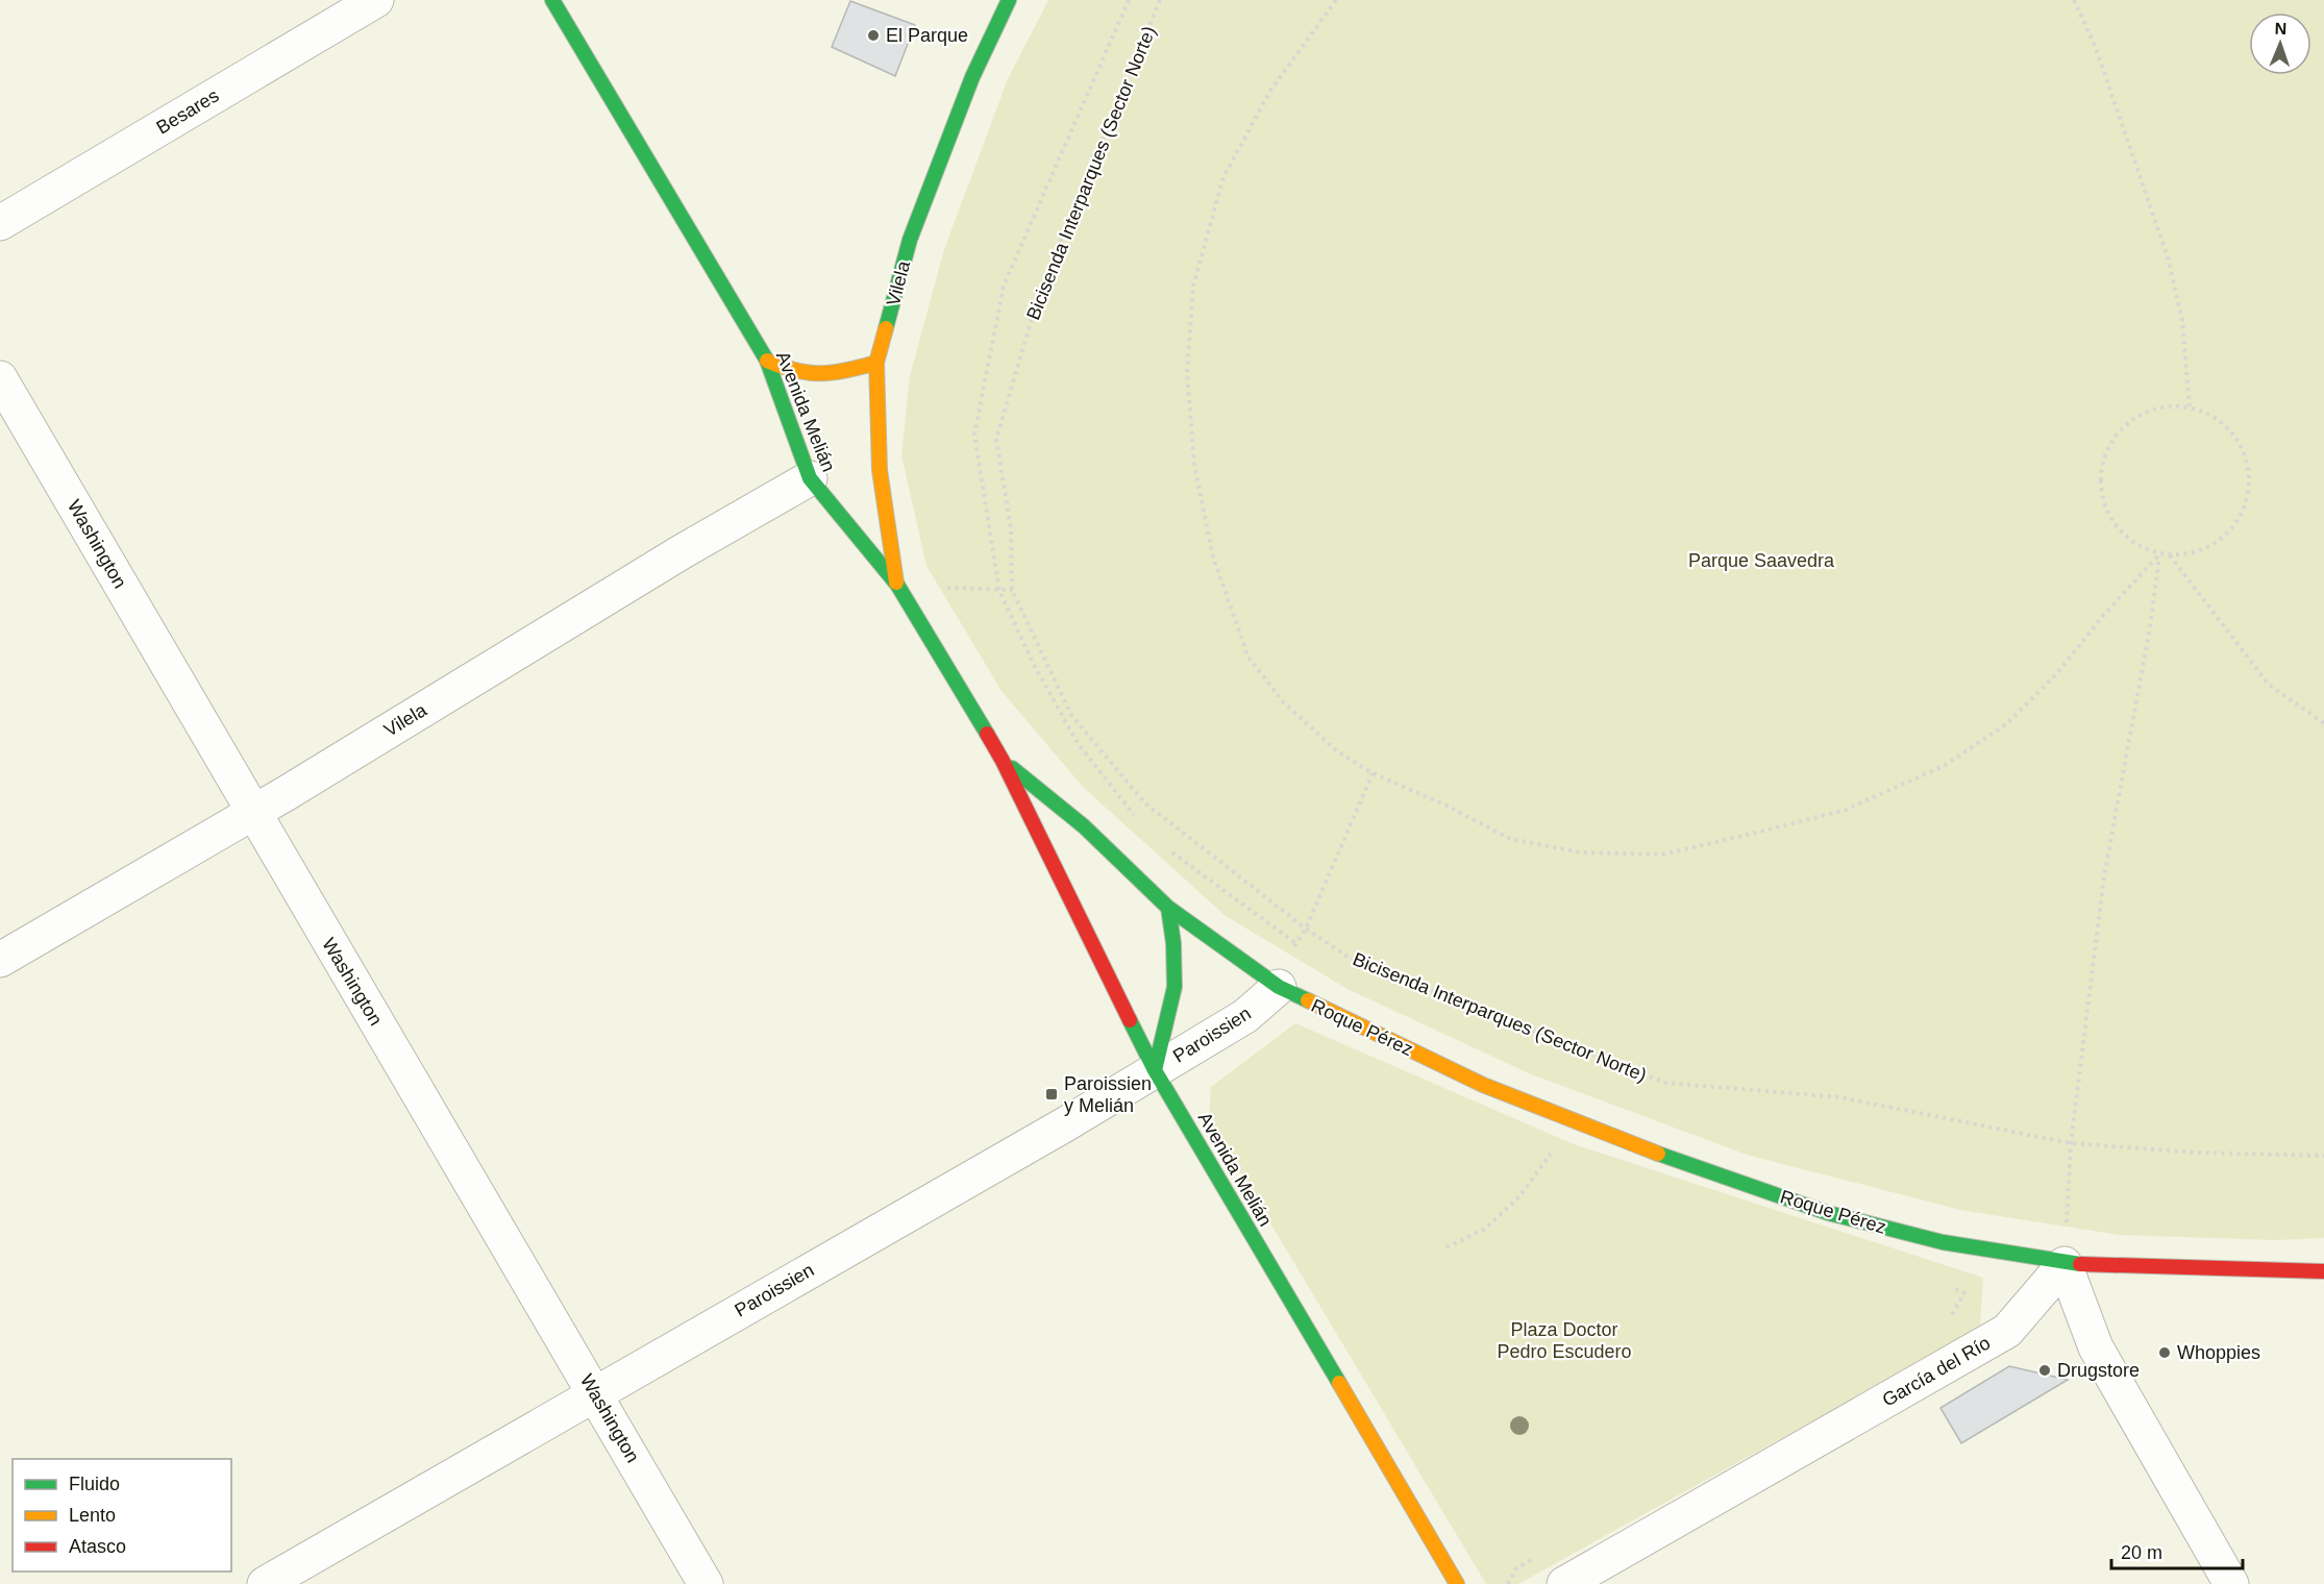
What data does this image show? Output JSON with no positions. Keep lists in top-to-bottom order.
{
  "streets": {
    "street": [
      "Besares",
      "Vilela",
      "Avenida Melián",
      "Washington",
      "Roque Pérez",
      "Paroissien",
      "García del Río"
    ],
    "path": ["Bicisenda Interparques (Sector Norte)"]
  },
  "crossings": [
    ["Vilela", "Avenida Melián"],
    ["Vilela", "Washington"],
    ["Avenida Melián", "Roque Pérez"],
    ["Avenida Melián", "Paroissien"],
    ["Washington", "Paroissien"],
    ["Roque Pérez", "Paroissien"],
    ["Roque Pérez", "García del Río"]
  ],
  "parks": ["Parque Saavedra", "Plaza Doctor Pedro Escudero"],
  "places": {
    "other": ["El Parque", "Whoppies", "Drugstore"],
    "transit": ["Paroissien y Melián"]
  },
  "legend": ["Fluido", "Lento", "Atasco"],
  "scale_bar": "20 m",
  "north": "top"
}
